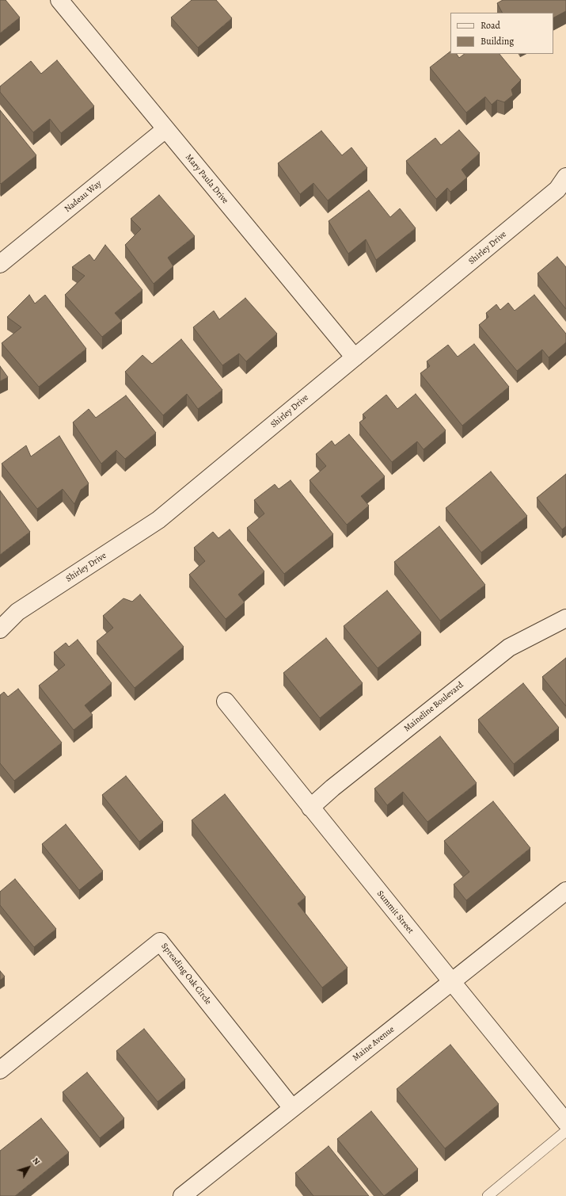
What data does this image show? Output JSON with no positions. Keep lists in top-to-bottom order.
{
  "streets": {
    "street": [
      "Mary Paula Drive",
      "Nadeau Way",
      "Shirley Drive",
      "Maineline Boulevard",
      "Summit Street",
      "Spreading Oak Circle",
      "Maine Avenue"
    ]
  },
  "crossings": [
    ["Mary Paula Drive", "Nadeau Way"],
    ["Mary Paula Drive", "Shirley Drive"],
    ["Maineline Boulevard", "Summit Street"],
    ["Summit Street", "Maine Avenue"],
    ["Spreading Oak Circle", "Maine Avenue"]
  ],
  "legend": ["Road", "Building"],
  "north": "top right"
}
